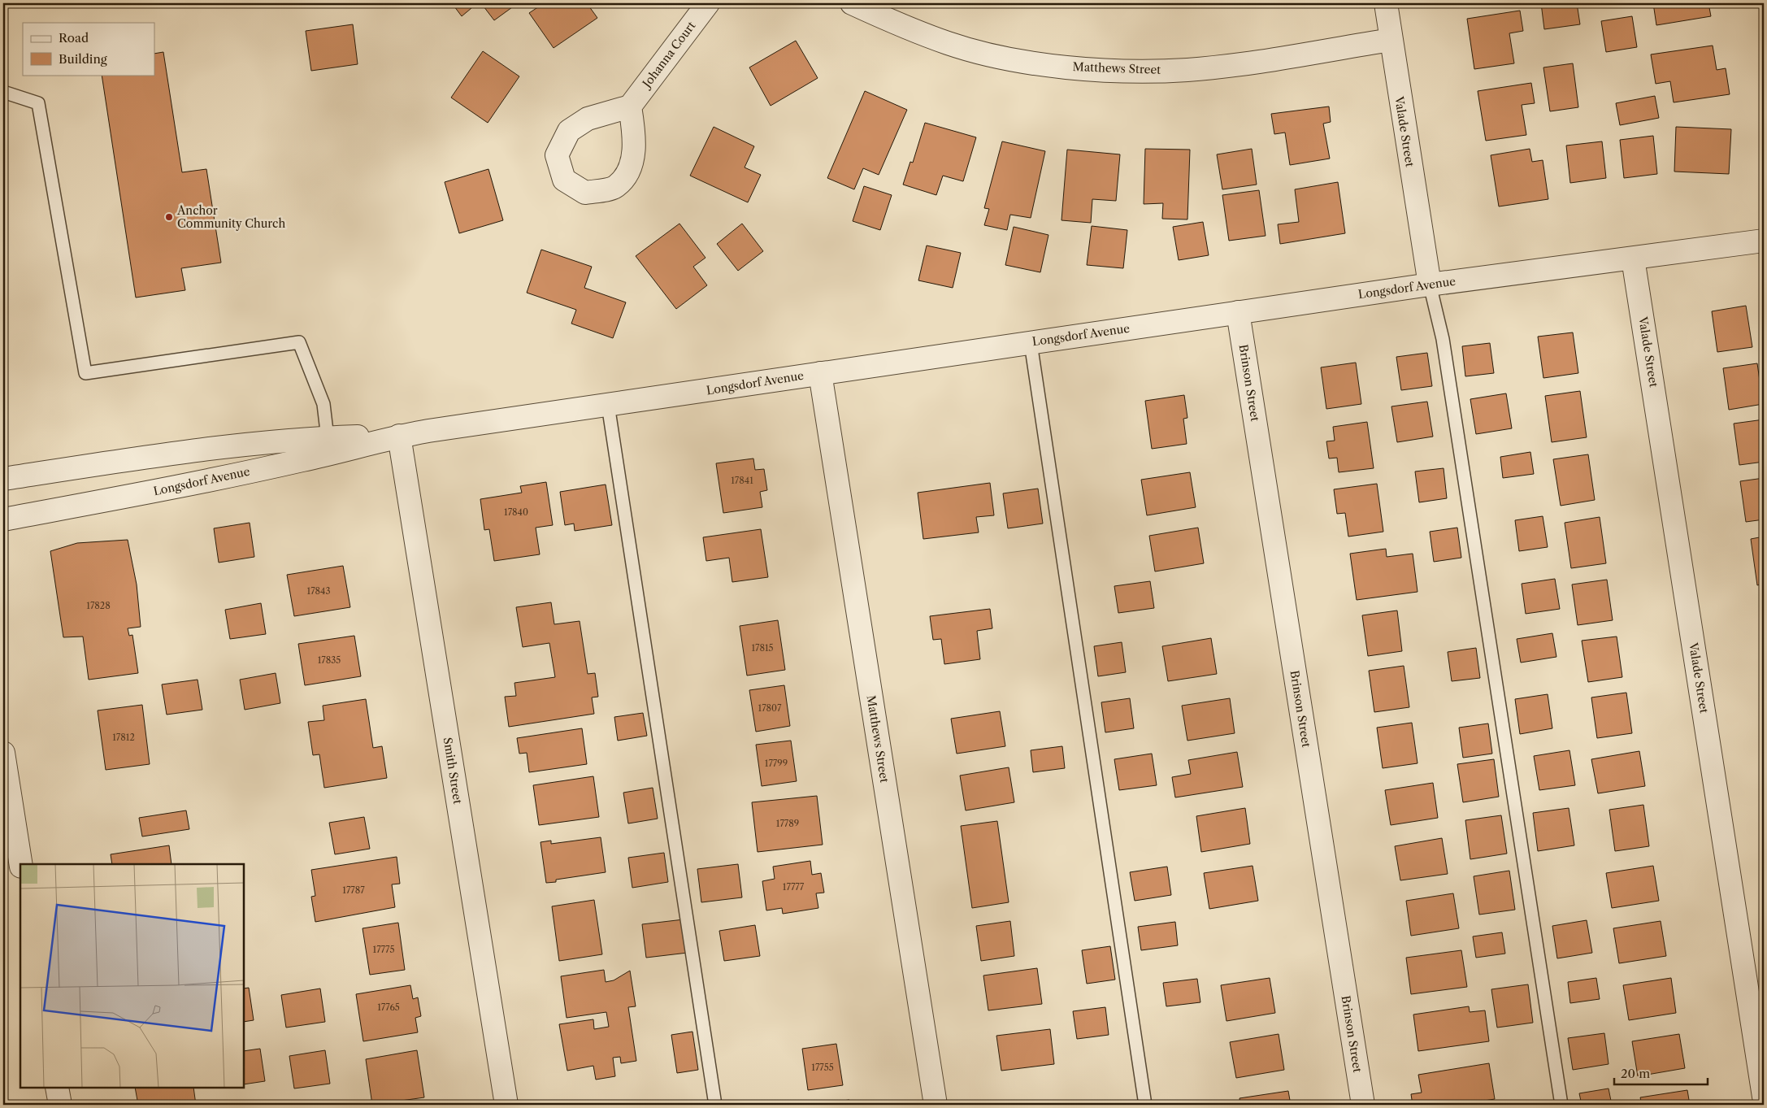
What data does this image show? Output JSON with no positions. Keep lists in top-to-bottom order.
{
  "streets": {
    "street": [
      "Johanna Court",
      "Matthews Street",
      "Valade Street",
      "Longsdorf Avenue",
      "Brinson Street",
      "Smith Street"
    ]
  },
  "crossings": [
    ["Matthews Street", "Valade Street"],
    ["Matthews Street", "Longsdorf Avenue"],
    ["Valade Street", "Longsdorf Avenue"],
    ["Longsdorf Avenue", "Brinson Street"],
    ["Longsdorf Avenue", "Smith Street"]
  ],
  "places": ["Anchor Community Church"],
  "house_numbers": [
    "17841",
    "17840",
    "17843",
    "17828",
    "17815",
    "17835",
    "17807",
    "17812",
    "17799",
    "17789",
    "17777",
    "17787",
    "17775",
    "17765",
    "17755"
  ],
  "legend": ["Road", "Building"],
  "scale_bar": "20 m"
}
